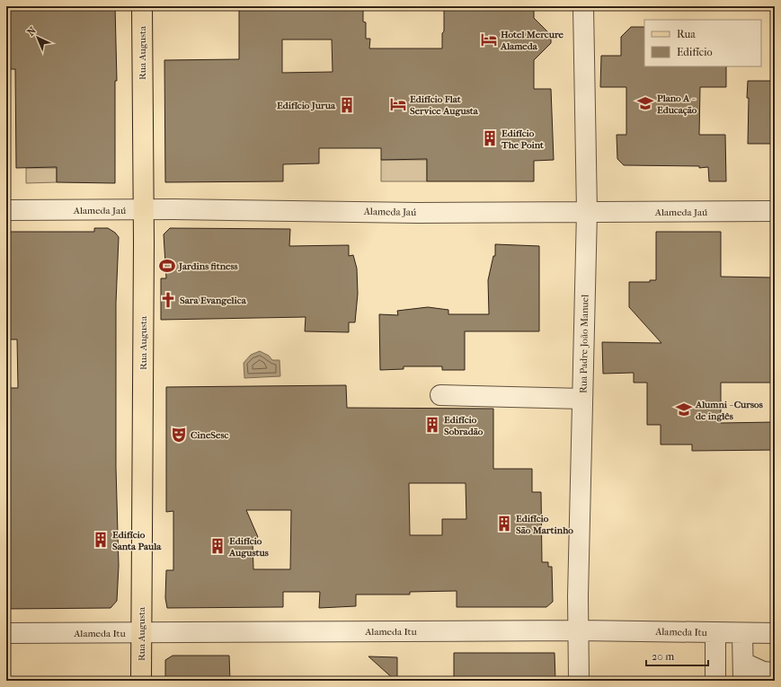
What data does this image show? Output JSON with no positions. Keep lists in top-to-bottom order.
{
  "streets": {
    "main road": ["Rua Augusta"],
    "street": ["Alameda Jaú", "Rua Padre João Manuel", "Alameda Itu"]
  },
  "crossings": [
    ["Rua Augusta", "Alameda Jaú"],
    ["Rua Augusta", "Alameda Itu"],
    ["Alameda Jaú", "Rua Padre João Manuel"],
    ["Rua Padre João Manuel", "Alameda Itu"]
  ],
  "places": {
    "hotel": ["Hotel Mercure Alameda", "Edifício Flat Service Augusta"],
    "school or university": ["Plano A - Educação", "Alumni - Cursos de inglês"],
    "building": [
      "Edifício Jurua",
      "Edifício The Point",
      "Edifício Sobradão",
      "Edifício São Martinho",
      "Edifício Santa Paula",
      "Edifício Augustus"
    ],
    "sports": ["Jardins fitness"],
    "church": ["Sara Evangelica"],
    "theatre": ["CineSesc"]
  },
  "legend": ["Rua", "Edifício"],
  "scale_bar": "20 m",
  "north": "top left"
}
